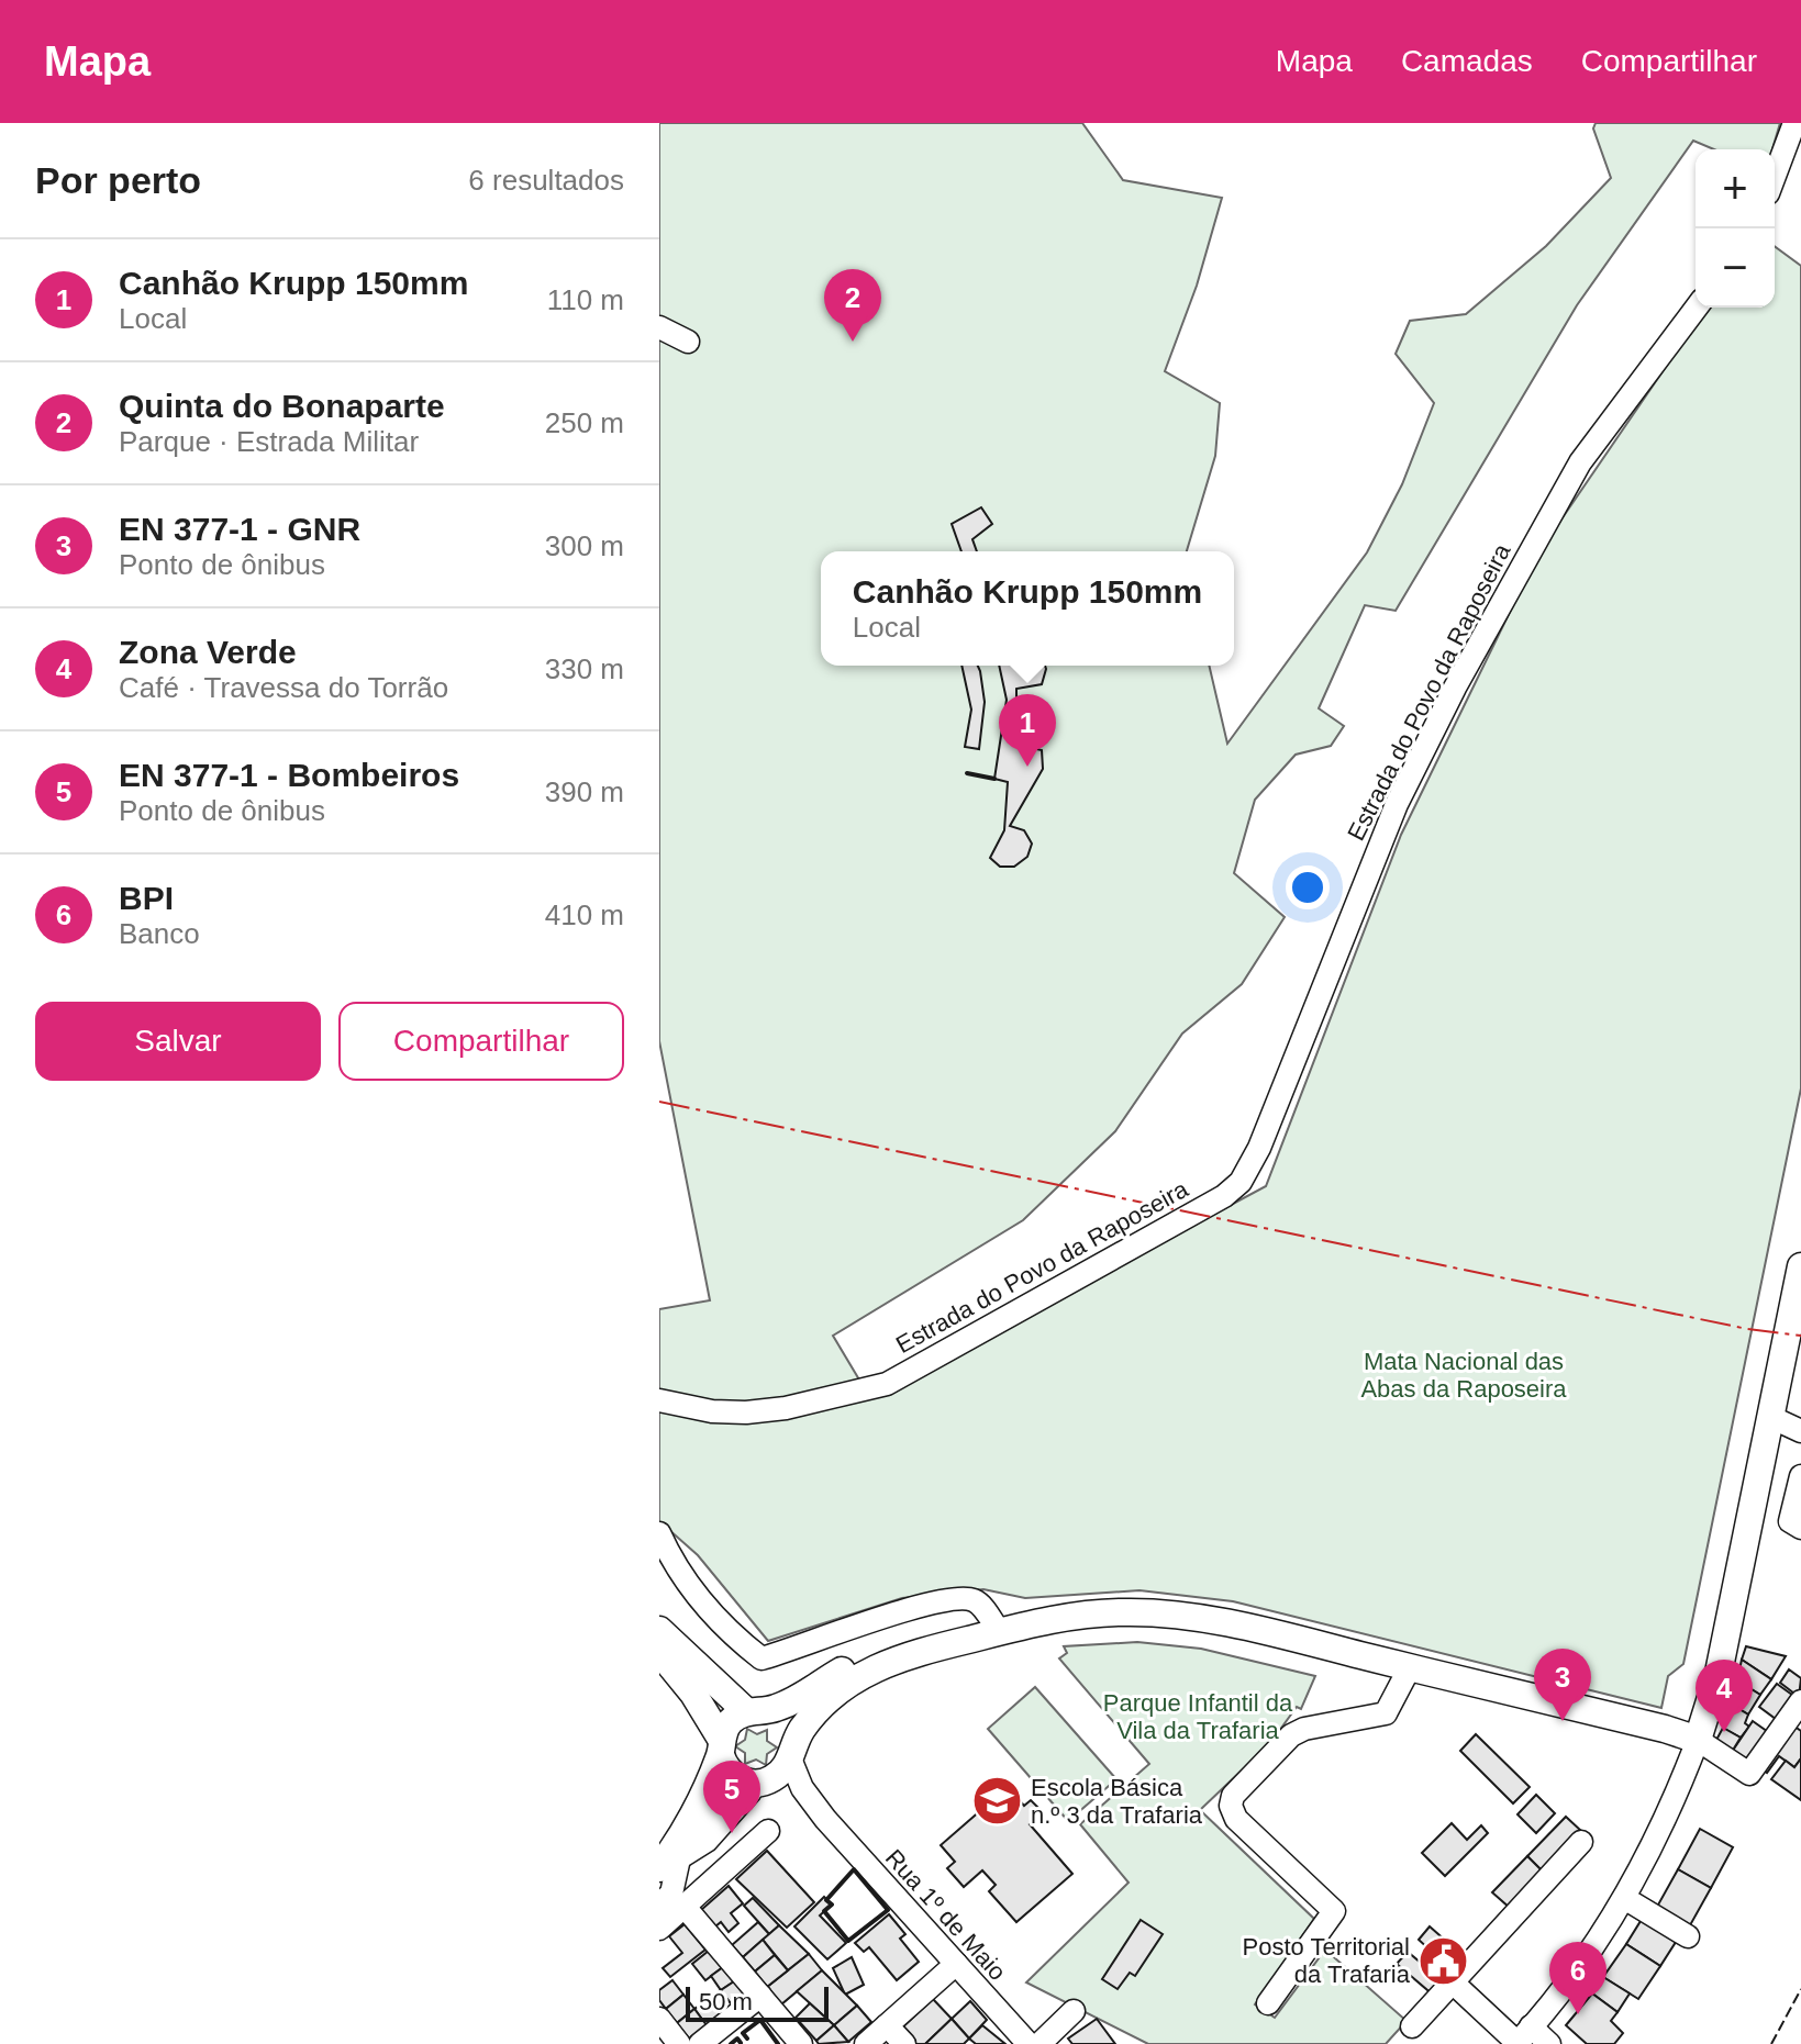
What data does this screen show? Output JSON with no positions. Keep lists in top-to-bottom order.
{
  "streets": {
    "street": ["Estrada do Povo da Raposeira", "Rua 1º de Maio"]
  },
  "parks": ["Mata Nacional das Abas da Raposeira", "Parque Infantil da Vila da Trafaria"],
  "places": {
    "school or university": ["Escola Básica n.º 3 da Trafaria"],
    "public building": ["Posto Territorial da Trafaria"]
  },
  "scale_bar": "50 m",
  "page": {
    "header": "Mapa",
    "nav": ["Mapa", "Camadas", "Compartilhar"],
    "heading": ["Por perto", "6 resultados"],
    "map_buttons": ["+", "−"],
    "list": [
      {
        "mark": "1",
        "name": "Canhão Krupp 150mm",
        "note": "Local",
        "value": "110 m"
      },
      {
        "mark": "2",
        "name": "Quinta do Bonaparte",
        "note": "Parque · Estrada Militar",
        "value": "250 m"
      },
      {
        "mark": "3",
        "name": "EN 377-1 - GNR",
        "note": "Ponto de ônibus",
        "value": "300 m"
      },
      {
        "mark": "4",
        "name": "Zona Verde",
        "note": "Café · Travessa do Torrão",
        "value": "330 m"
      },
      {
        "mark": "5",
        "name": "EN 377-1 - Bombeiros",
        "note": "Ponto de ônibus",
        "value": "390 m"
      },
      {
        "mark": "6",
        "name": "BPI",
        "note": "Banco",
        "value": "410 m"
      }
    ],
    "pins": [
      "2",
      "1",
      "3",
      "4",
      "5",
      "6"
    ],
    "popup": ["Canhão Krupp 150mm", "Local"],
    "buttons": ["Salvar", "Compartilhar"],
    "scale": "50 m"
  }
}
